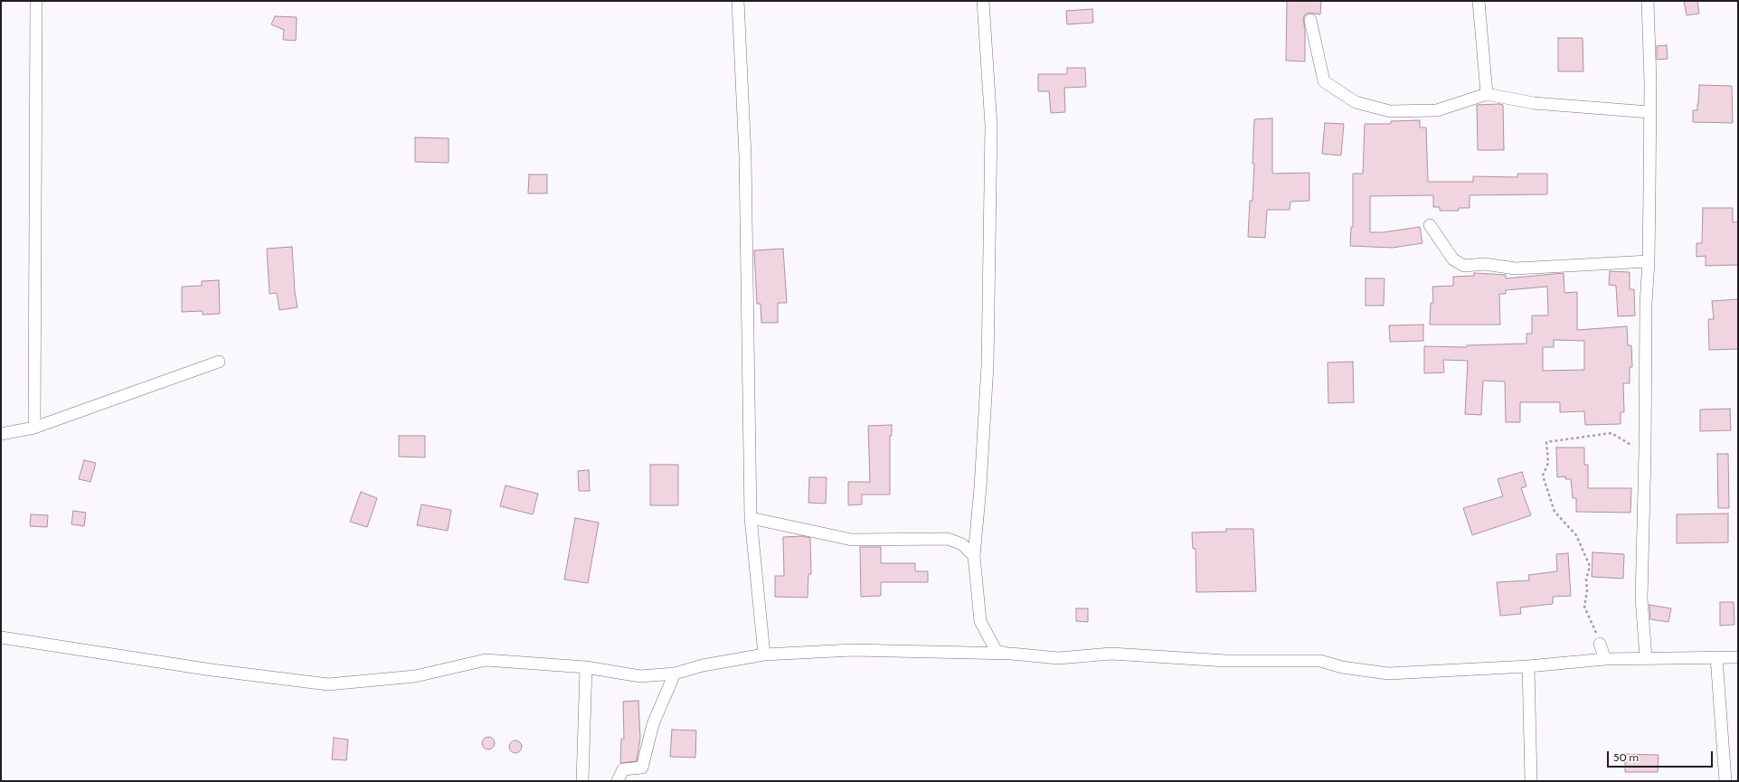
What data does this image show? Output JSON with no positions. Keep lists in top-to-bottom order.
{
  "scale_bar": "50 m"
}
